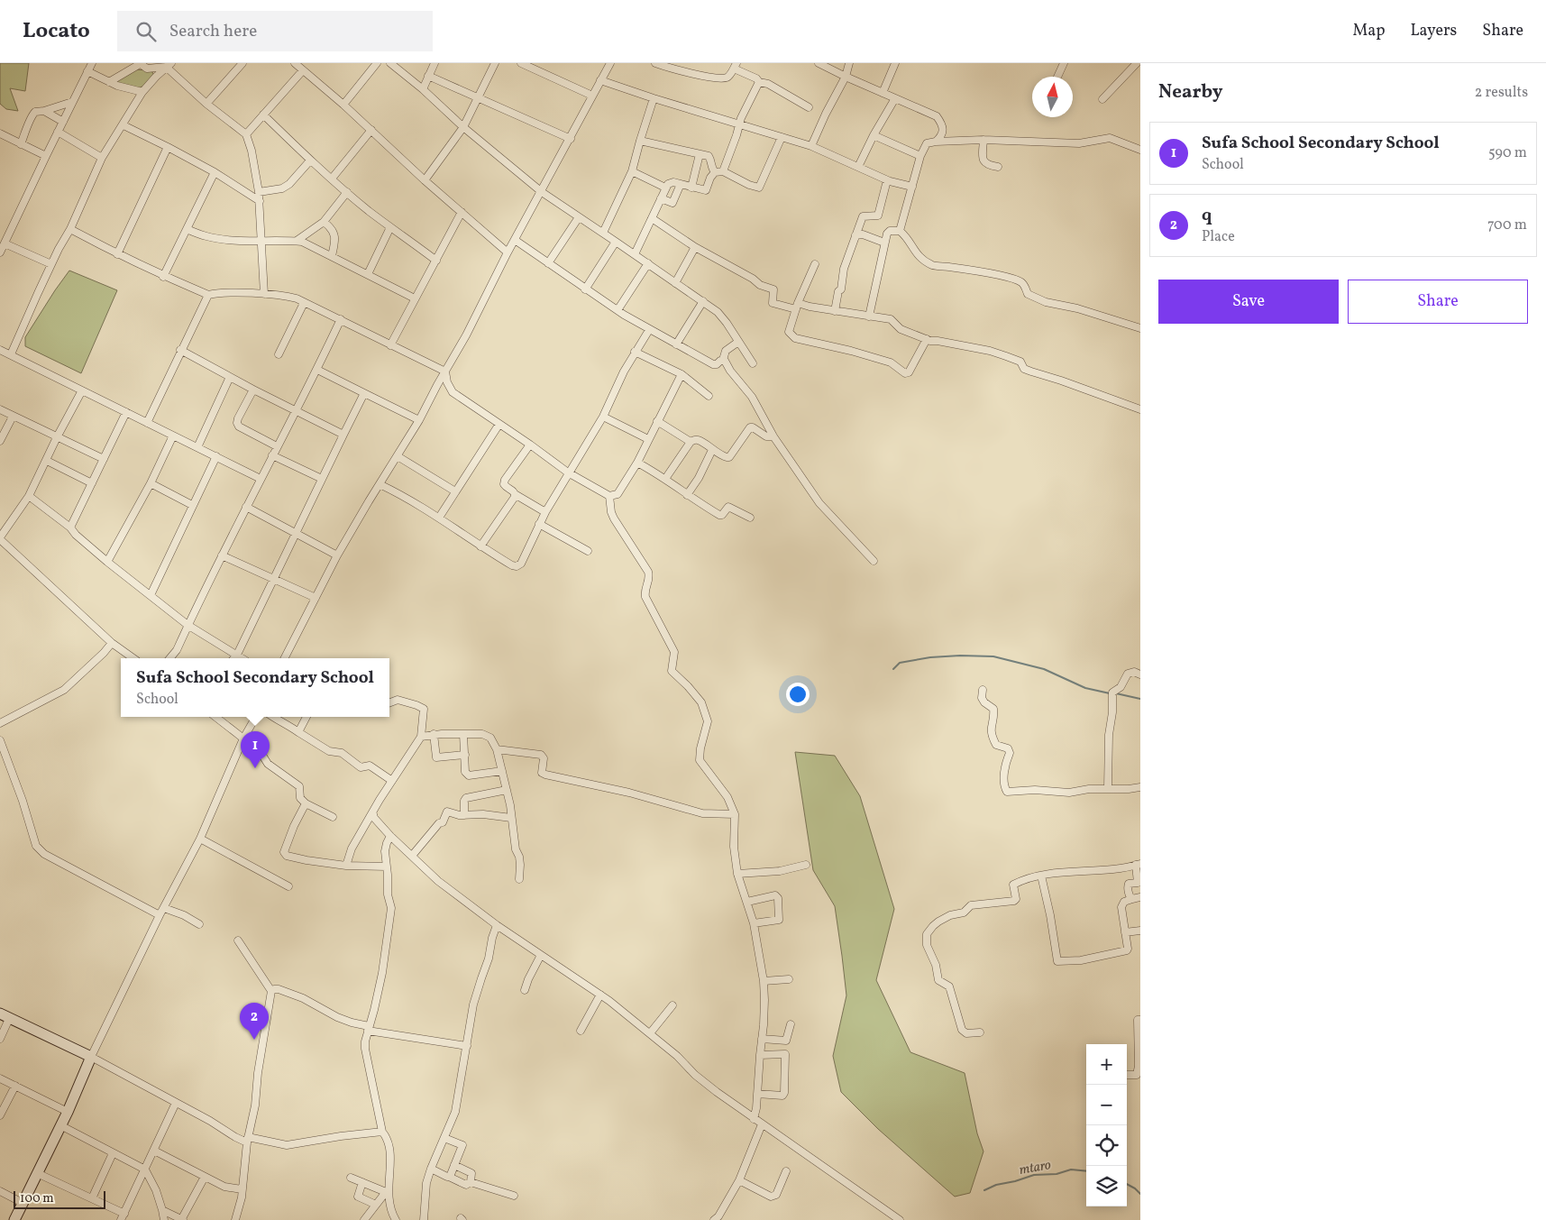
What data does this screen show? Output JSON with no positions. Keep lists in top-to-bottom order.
{
  "water": ["mtaro"],
  "scale_bar": "100 m",
  "north": "top",
  "page": {
    "header": "Locato",
    "search": "Search here",
    "nav": ["Map", "Layers", "Share"],
    "heading": ["Nearby", "2 results"],
    "list": [
      {
        "mark": "1",
        "name": "Sufa School Secondary School",
        "note": "School",
        "value": "590 m"
      },
      {
        "mark": "2",
        "name": "q",
        "note": "Place",
        "value": "700 m"
      }
    ],
    "buttons": ["Save", "Share"],
    "popup": ["Sufa School Secondary School", "School"],
    "pins": ["1", "2"],
    "map_buttons": ["+", "−"],
    "scale": "100 m"
  }
}
